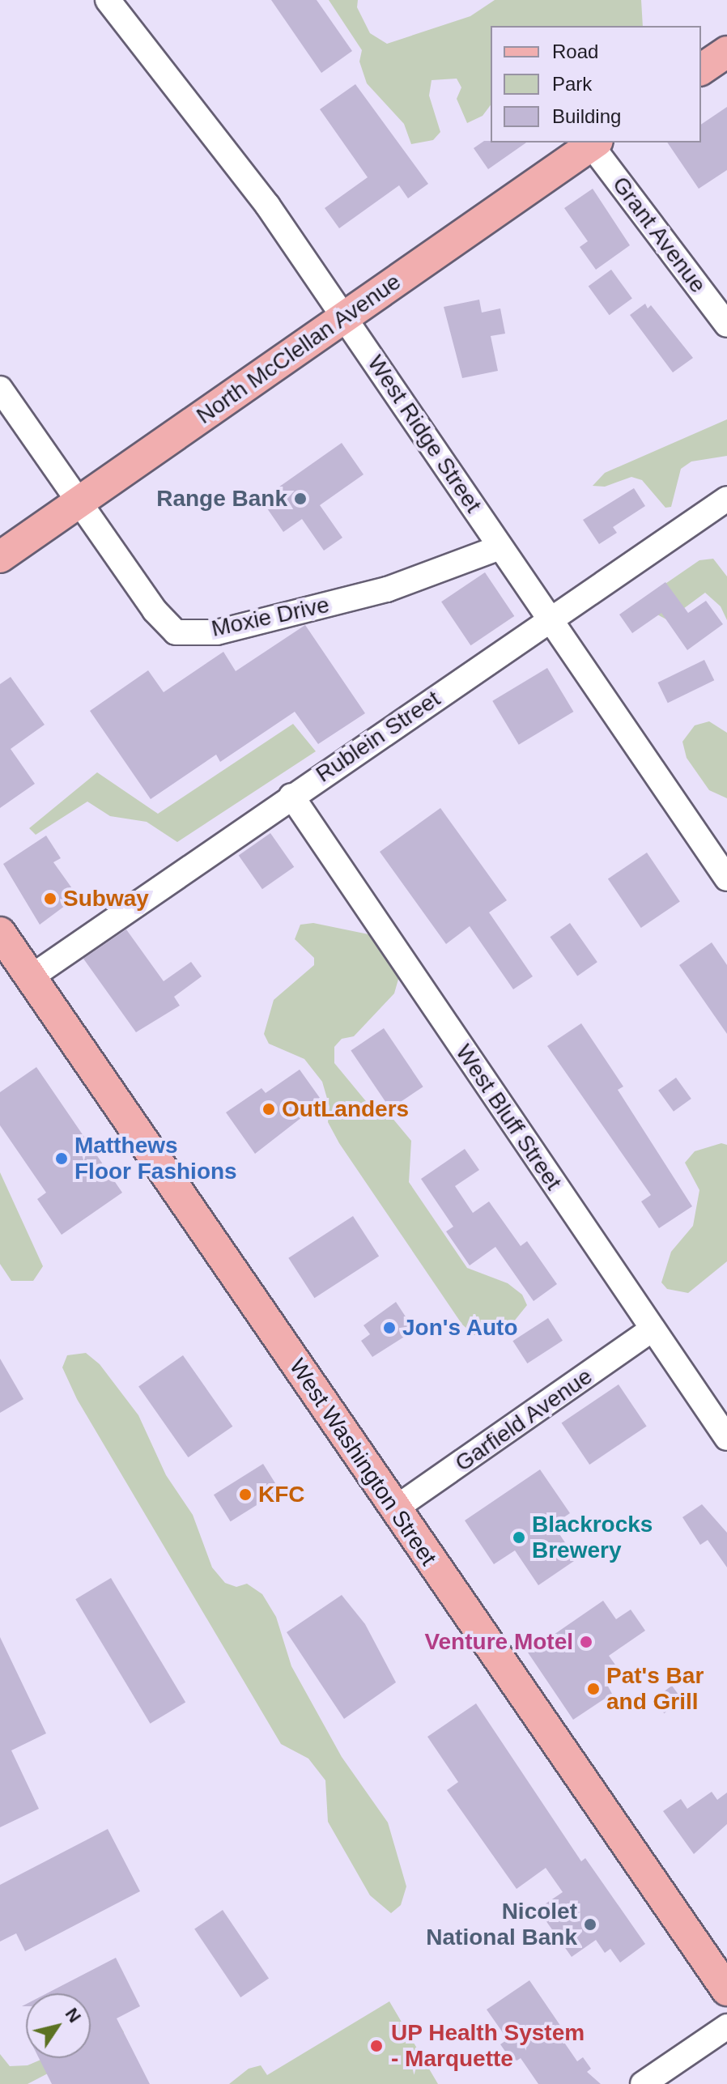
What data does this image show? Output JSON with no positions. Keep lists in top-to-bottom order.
{
  "streets": {
    "main road": ["North McClellan Avenue", "West Washington Street"],
    "street": [
      "Grant Avenue",
      "West Ridge Street",
      "Moxie Drive",
      "Rublein Street",
      "West Bluff Street",
      "Garfield Avenue"
    ]
  },
  "crossings": [
    ["Grant Avenue", "North McClellan Avenue"],
    ["North McClellan Avenue", "West Ridge Street"],
    ["North McClellan Avenue", "Moxie Drive"],
    ["West Ridge Street", "Moxie Drive"],
    ["West Ridge Street", "Rublein Street"],
    ["Rublein Street", "West Bluff Street"],
    ["Rublein Street", "West Washington Street"],
    ["West Bluff Street", "Garfield Avenue"],
    ["Garfield Avenue", "West Washington Street"]
  ],
  "places": [
    "Range Bank",
    "Subway",
    "OutLanders",
    "Matthews Floor Fashions",
    "Jon's Auto",
    "KFC",
    "Blackrocks Brewery",
    "Venture Motel",
    "Pat's Bar and Grill",
    "Nicolet National Bank",
    "UP Health System - Marquette"
  ],
  "legend": ["Road", "Park", "Building"],
  "north": "top right"
}
